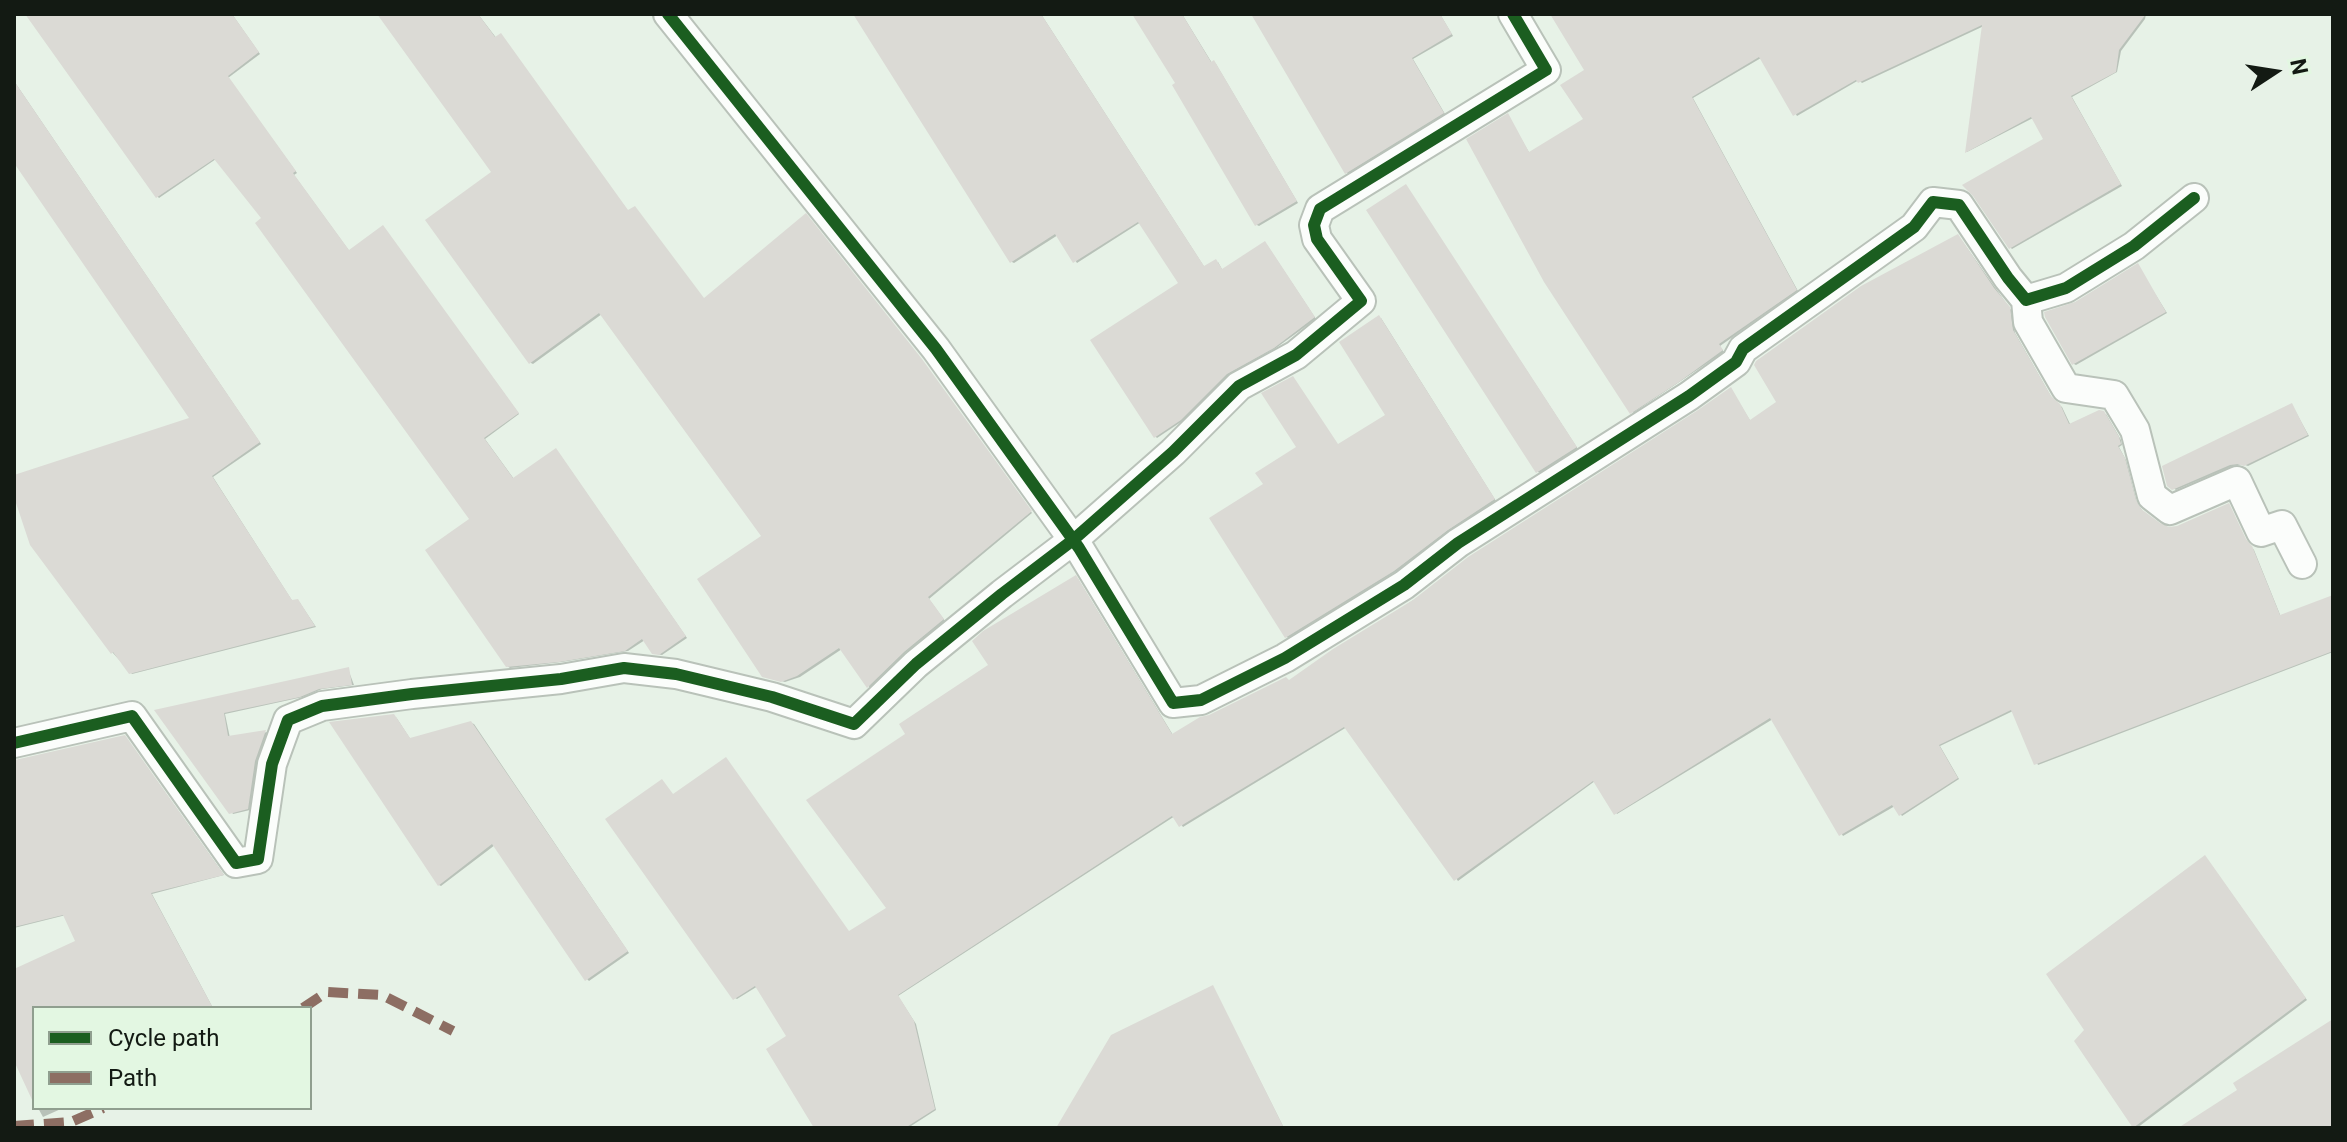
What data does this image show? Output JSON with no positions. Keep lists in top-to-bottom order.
{
  "legend": ["Cycle path", "Path"],
  "north": "right"
}
